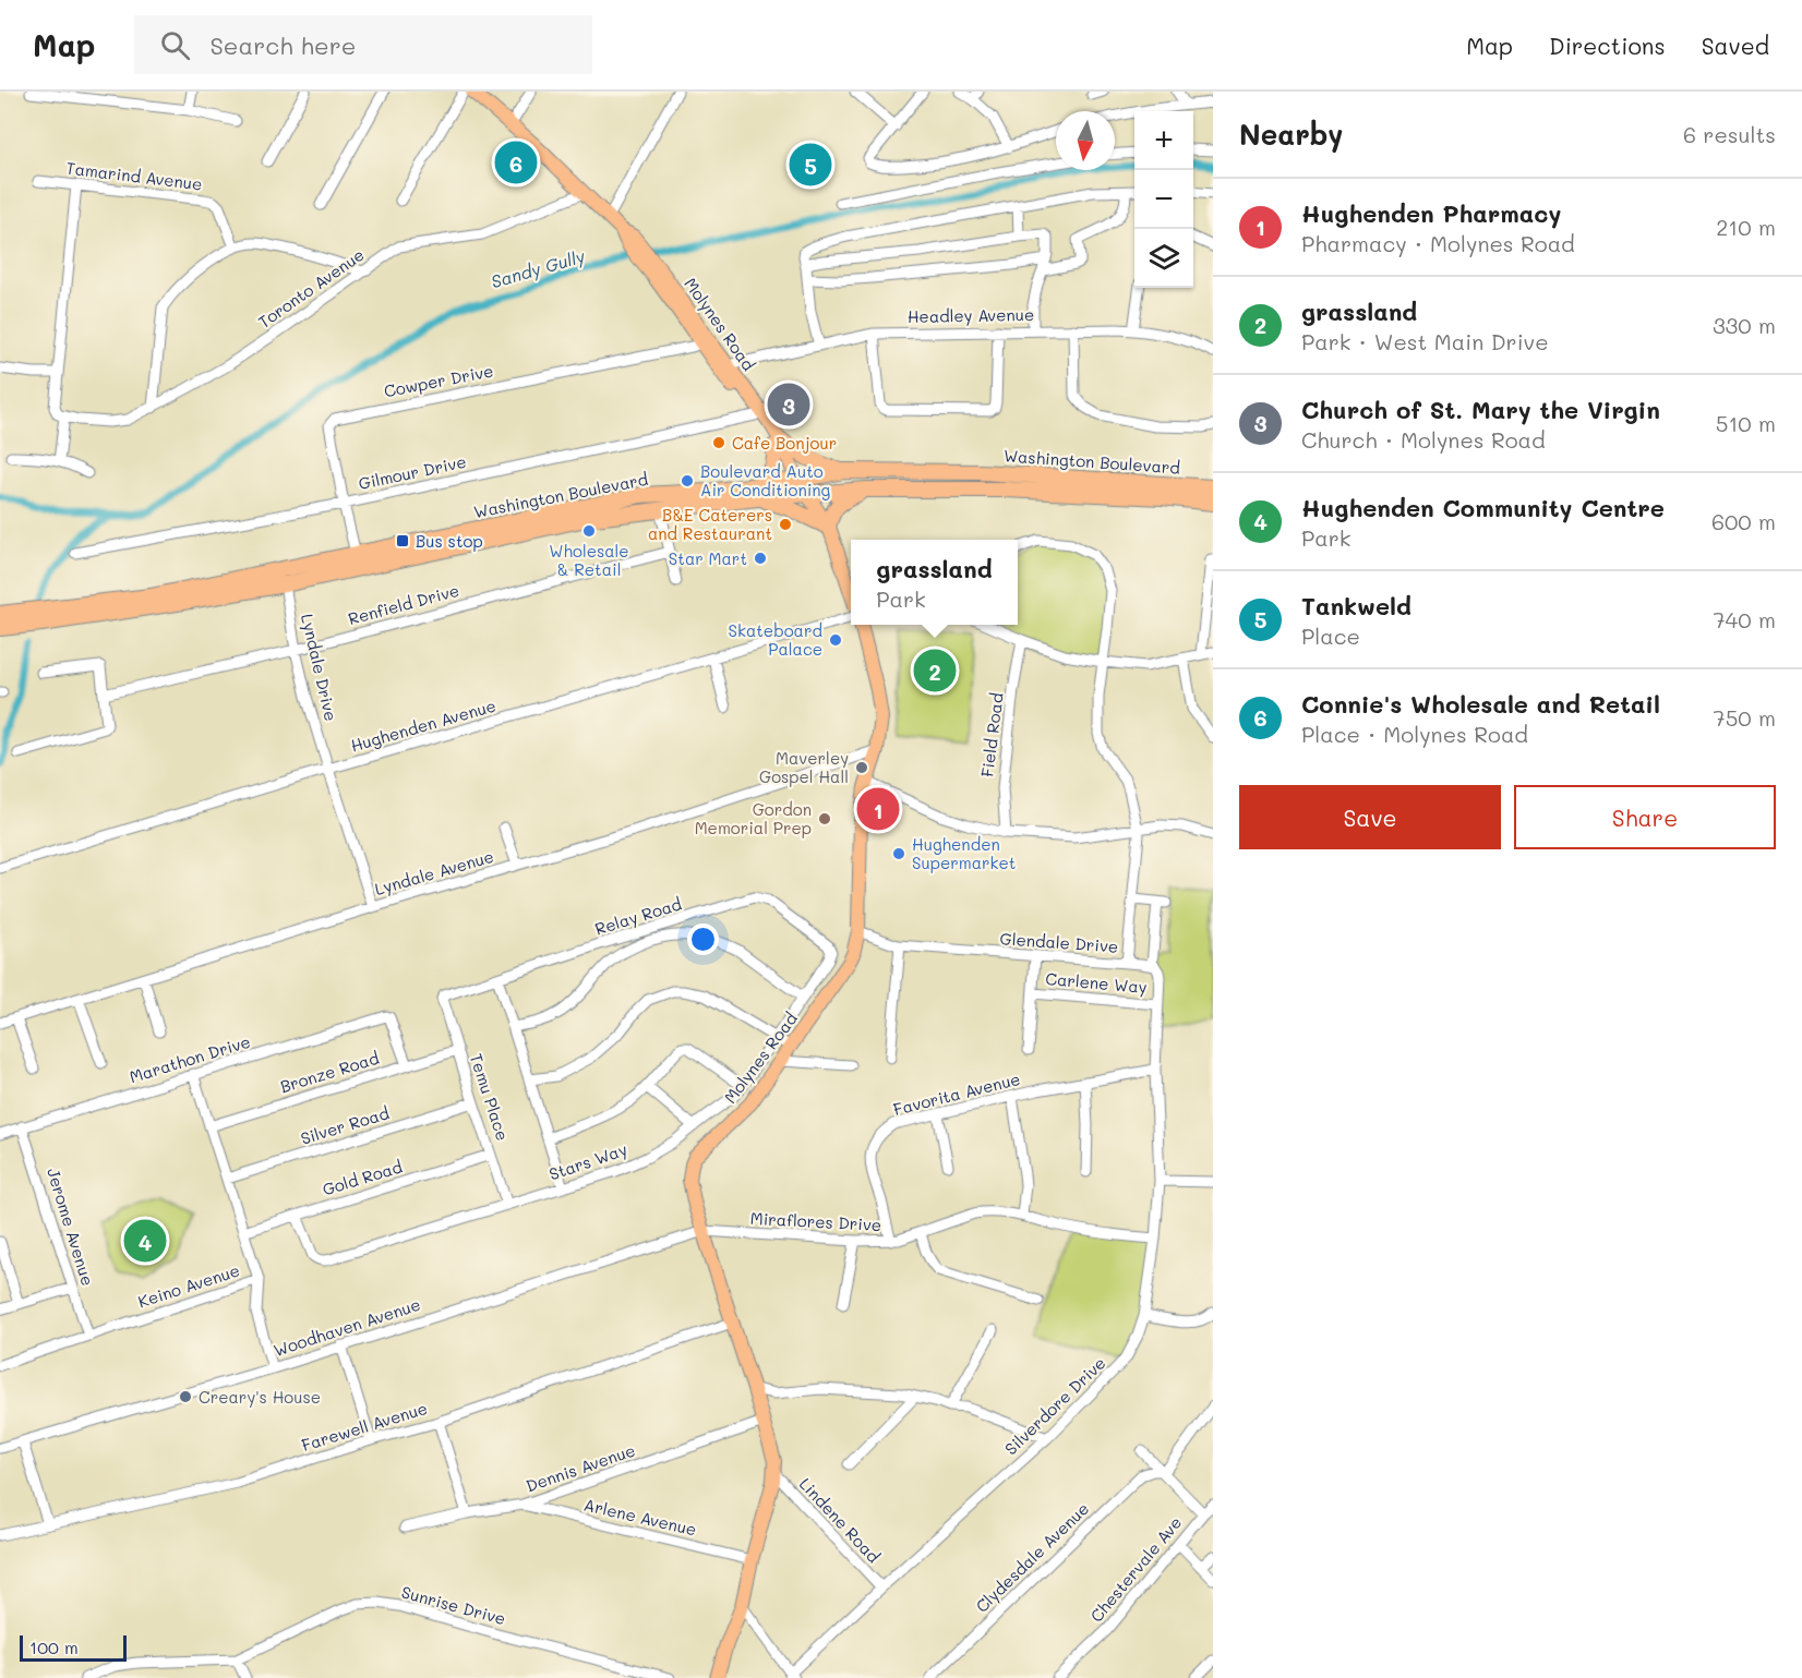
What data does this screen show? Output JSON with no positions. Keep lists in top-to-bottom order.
{
  "streets": {
    "highway": ["Washington Boulevard"],
    "main road": ["Molynes Road"],
    "street": [
      "Tamarind Avenue",
      "Toronto Avenue",
      "Headley Avenue",
      "Cowper Drive",
      "Gilmour Drive",
      "Renfield Drive",
      "Lyndale Drive",
      "Hughenden Avenue",
      "Field Road",
      "Lyndale Avenue",
      "Relay Road",
      "Glendale Drive",
      "Carlene Way",
      "Marathon Drive",
      "Bronze Road",
      "Favorita Avenue",
      "Temu Place",
      "Silver Road",
      "Stars Way",
      "Gold Road",
      "Miraflores Drive",
      "Jerome Avenue",
      "Keino Avenue",
      "Woodhaven Avenue",
      "Silverdore Drive",
      "Farewell Avenue",
      "Dennis Avenue",
      "Arlene Avenue",
      "Lindene Road",
      "Clydesdale Avenue",
      "Chestervale Ave",
      "Sunrise Drive"
    ]
  },
  "crossings": [
    ["Toronto Avenue", "Molynes Road"],
    ["Headley Avenue", "Molynes Road"],
    ["Molynes Road", "Cowper Drive"],
    ["Molynes Road", "Washington Boulevard"],
    ["Molynes Road", "Gilmour Drive"],
    ["Molynes Road", "Lyndale Avenue"],
    ["Molynes Road", "Glendale Drive"],
    ["Molynes Road", "Miraflores Drive"],
    ["Molynes Road", "Woodhaven Avenue"],
    ["Molynes Road", "Farewell Avenue"],
    ["Molynes Road", "Dennis Avenue"],
    ["Molynes Road", "Arlene Avenue"],
    ["Molynes Road", "Lindene Road"],
    ["Cowper Drive", "Washington Boulevard"],
    ["Cowper Drive", "Gilmour Drive"],
    ["Washington Boulevard", "Lyndale Drive"],
    ["Renfield Drive", "Lyndale Drive"],
    ["Lyndale Drive", "Hughenden Avenue"],
    ["Lyndale Drive", "Lyndale Avenue"],
    ["Relay Road", "Temu Place"],
    ["Relay Road", "Stars Way"],
    ["Marathon Drive", "Bronze Road"],
    ["Marathon Drive", "Jerome Avenue"],
    ["Marathon Drive", "Keino Avenue"],
    ["Bronze Road", "Temu Place"],
    ["Bronze Road", "Keino Avenue"],
    ["Favorita Avenue", "Miraflores Drive"],
    ["Favorita Avenue", "Silverdore Drive"],
    ["Temu Place", "Silver Road"],
    ["Temu Place", "Stars Way"],
    ["Temu Place", "Gold Road"],
    ["Silver Road", "Keino Avenue"],
    ["Stars Way", "Gold Road"],
    ["Gold Road", "Keino Avenue"],
    ["Miraflores Drive", "Woodhaven Avenue"],
    ["Miraflores Drive", "Silverdore Drive"],
    ["Jerome Avenue", "Keino Avenue"],
    ["Silverdore Drive", "Lindene Road"],
    ["Dennis Avenue", "Arlene Avenue"],
    ["Clydesdale Avenue", "Chestervale Ave"]
  ],
  "water": ["Sandy Gully"],
  "places": {
    "other": [
      "Cafe Bonjour",
      "Boulevard Auto Air Conditioning",
      "B&E Caterers and Restaurant",
      "Wholesale & Retail",
      "Star Mart",
      "Skateboard Palace",
      "Maverley Gospel Hall",
      "Gordon Memorial Prep",
      "Hughenden Supermarket",
      "Creary's House"
    ],
    "transit": ["Bus stop"]
  },
  "scale_bar": "100 m",
  "north": "bottom",
  "page": {
    "header": "Map",
    "search": "Search here",
    "nav": ["Map", "Directions", "Saved"],
    "heading": ["Nearby", "6 results"],
    "map_buttons": ["+", "−"],
    "pins": [
      "6",
      "5",
      "3",
      "2",
      "1",
      "4"
    ],
    "list": [
      {
        "mark": "1",
        "name": "Hughenden Pharmacy",
        "note": "Pharmacy · Molynes Road",
        "value": "210 m"
      },
      {
        "mark": "2",
        "name": "grassland",
        "note": "Park · West Main Drive",
        "value": "330 m"
      },
      {
        "mark": "3",
        "name": "Church of St. Mary the Virgin",
        "note": "Church · Molynes Road",
        "value": "510 m"
      },
      {
        "mark": "4",
        "name": "Hughenden Community Centre",
        "note": "Park",
        "value": "600 m"
      },
      {
        "mark": "5",
        "name": "Tankweld",
        "note": "Place",
        "value": "740 m"
      },
      {
        "mark": "6",
        "name": "Connie's Wholesale and Retail",
        "note": "Place · Molynes Road",
        "value": "750 m"
      }
    ],
    "popup": ["grassland", "Park"],
    "buttons": ["Save", "Share"],
    "scale": "100 m"
  }
}
